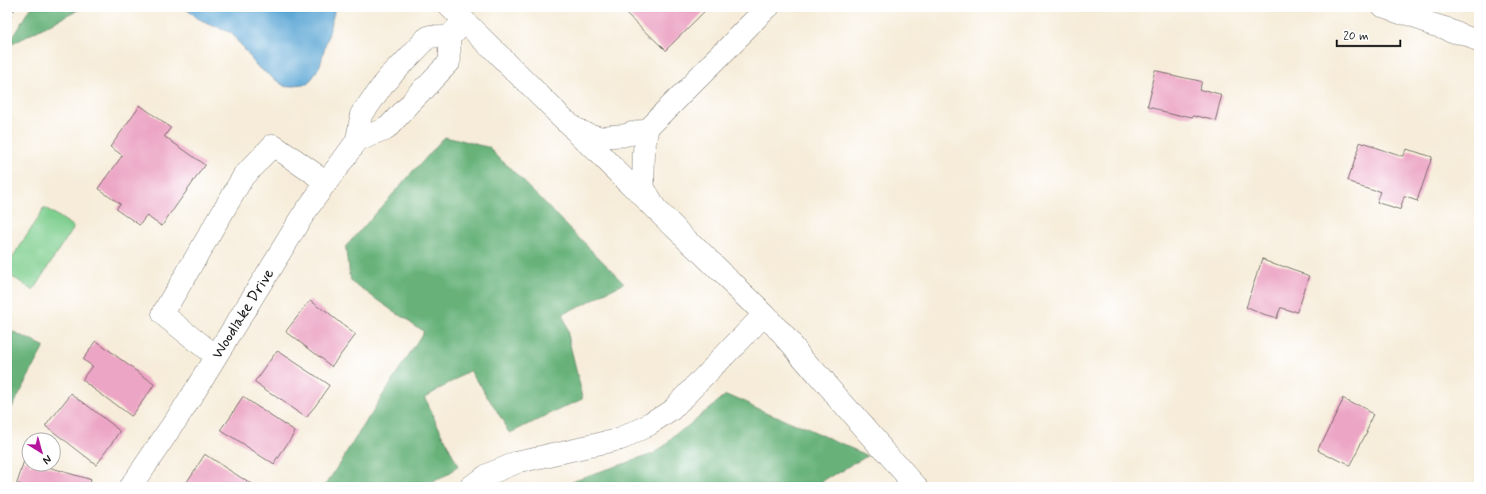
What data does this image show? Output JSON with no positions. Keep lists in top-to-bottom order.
{
  "streets": {
    "street": ["Woodlake Drive"]
  },
  "scale_bar": "20 m",
  "north": "bottom right"
}
